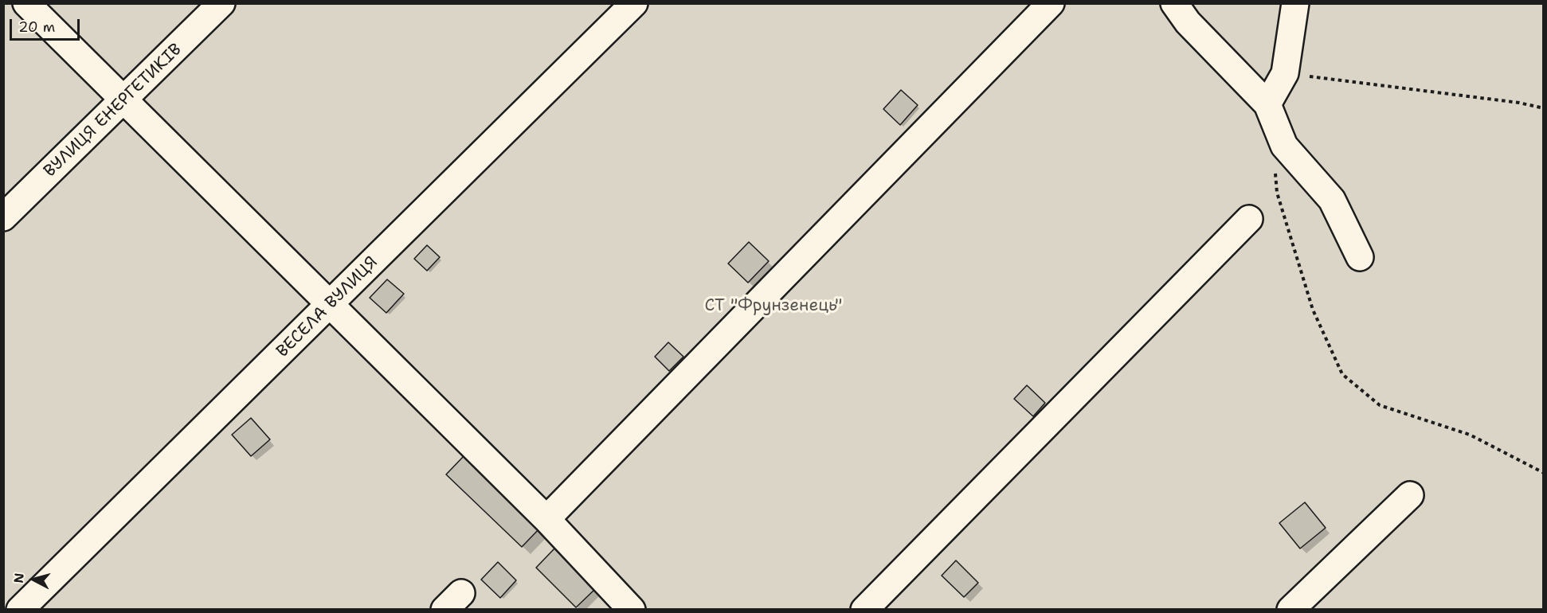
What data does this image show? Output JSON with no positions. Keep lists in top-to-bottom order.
{
  "streets": {
    "lane": ["ВУЛИЦЯ ЕНЕРГЕТИКІВ", "ВЕСЕЛА ВУЛИЦЯ"]
  },
  "parks": ["СТ \"Фрунзенець\""],
  "scale_bar": "20 m",
  "north": "left"
}
